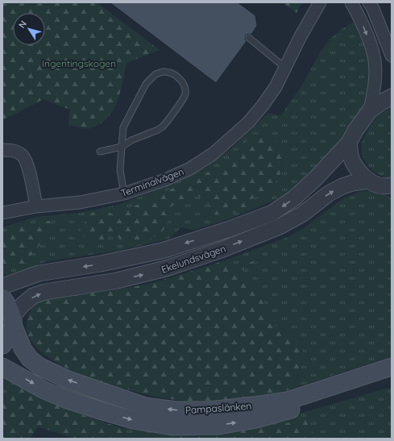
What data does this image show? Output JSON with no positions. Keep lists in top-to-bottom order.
{
  "streets": {
    "main road": ["Ekelundsvägen", "Pampaslänken"],
    "street": ["Terminalvägen"]
  },
  "crossings": [
    ["Ekelundsvägen", "Pampaslänken"]
  ],
  "parks": ["Ingentingskogen"],
  "north": "top left"
}
